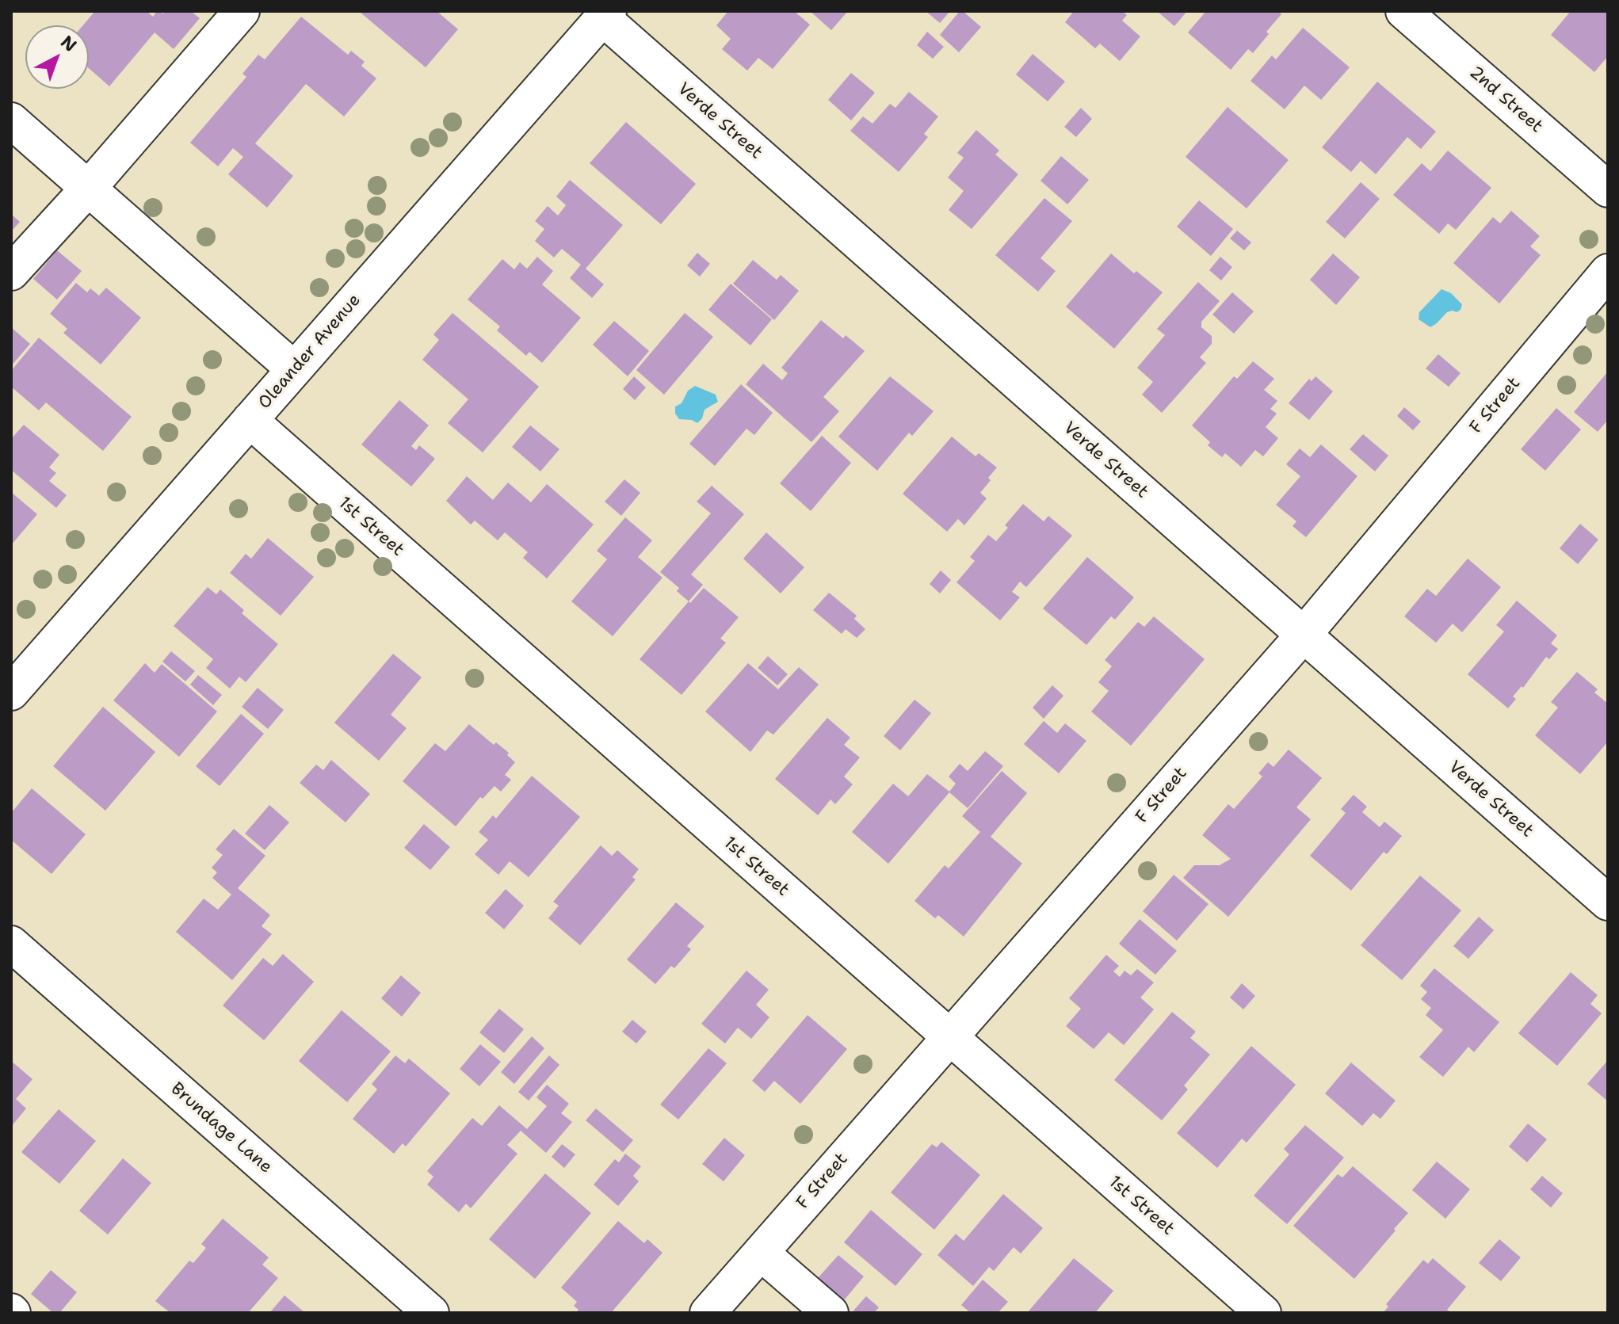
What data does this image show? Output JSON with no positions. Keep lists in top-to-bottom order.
{
  "streets": {
    "street": [
      "2nd Street",
      "Verde Street",
      "Oleander Avenue",
      "F Street",
      "1st Street",
      "Brundage Lane"
    ]
  },
  "crossings": [
    ["Verde Street", "Oleander Avenue"],
    ["Verde Street", "F Street"],
    ["Oleander Avenue", "1st Street"],
    ["F Street", "1st Street"]
  ],
  "north": "top right"
}
